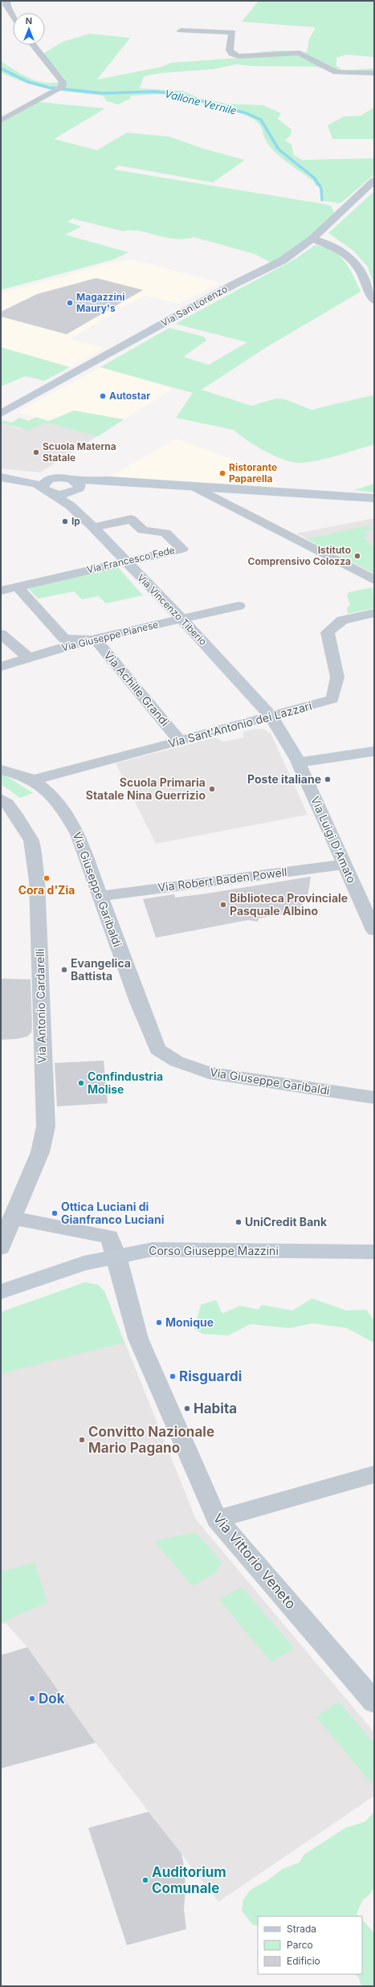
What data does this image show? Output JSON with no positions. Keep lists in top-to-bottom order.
{
  "streets": {
    "street": [
      "Via San Lorenzo",
      "Via Francesco Fede",
      "Via Vincenzo Tiberio",
      "Via Giuseppe Pianese",
      "Via Achille Grandi",
      "Via Sant'Antonio dei Lazzari",
      "Via Luigi D'Amato",
      "Via Robert Baden Powell",
      "Via Giuseppe Garibaldi",
      "Via Antonio Cardarelli",
      "Corso Giuseppe Mazzini",
      "Via Vittorio Veneto"
    ]
  },
  "crossings": [
    ["Via Francesco Fede", "Via Vincenzo Tiberio"],
    ["Via Francesco Fede", "Via Achille Grandi"],
    ["Via Vincenzo Tiberio", "Via Giuseppe Pianese"],
    ["Via Vincenzo Tiberio", "Via Sant'Antonio dei Lazzari"],
    ["Via Vincenzo Tiberio", "Via Luigi D'Amato"],
    ["Via Giuseppe Pianese", "Via Achille Grandi"],
    ["Via Achille Grandi", "Via Sant'Antonio dei Lazzari"],
    ["Via Sant'Antonio dei Lazzari", "Via Luigi D'Amato"],
    ["Via Sant'Antonio dei Lazzari", "Via Giuseppe Garibaldi"],
    ["Via Luigi D'Amato", "Via Robert Baden Powell"],
    ["Via Robert Baden Powell", "Via Giuseppe Garibaldi"],
    ["Via Antonio Cardarelli", "Via Vittorio Veneto"],
    ["Corso Giuseppe Mazzini", "Via Vittorio Veneto"]
  ],
  "water": ["Vallone Vernile"],
  "places": [
    "Magazzini Maury's",
    "Autostar",
    "Scuola Materna Statale",
    "Ristorante Paparella",
    "Ip",
    "Istituto Comprensivo Colozza",
    "Poste italiane",
    "Scuola Primaria Statale Nina Guerrizio",
    "Cora d'Zia",
    "Biblioteca Provinciale Pasquale Albino",
    "Evangelica Battista",
    "Confindustria Molise",
    "Ottica Luciani di Gianfranco Luciani",
    "UniCredit Bank",
    "Monique",
    "Risguardi",
    "Habita",
    "Convitto Nazionale Mario Pagano",
    "Dok",
    "Auditorium Comunale"
  ],
  "legend": ["Strada", "Parco", "Edificio"],
  "north": "top"
}
